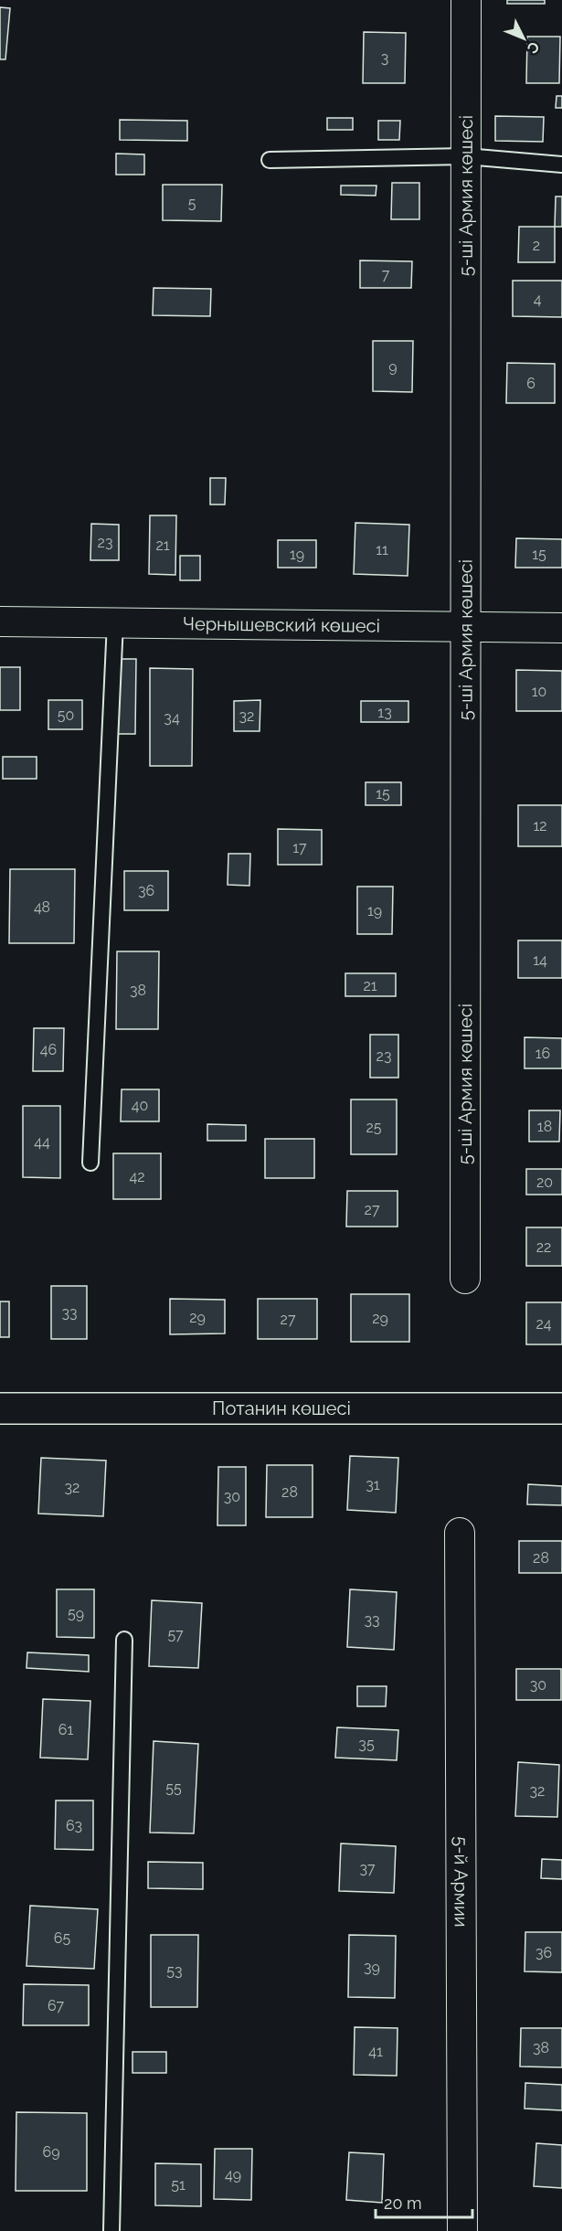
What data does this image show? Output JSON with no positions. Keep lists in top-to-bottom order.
{
  "streets": {
    "main road": ["Потанин көшесі"],
    "street": ["5-ші Армия көшесі", "Чернышевский көшесі", "5-й Армии"]
  },
  "crossings": [
    ["5-ші Армия көшесі", "Чернышевский көшесі"]
  ],
  "house_numbers": [
    "3",
    "5",
    "2",
    "7",
    "4",
    "9",
    "6",
    "23",
    "21",
    "11",
    "19",
    "15",
    "10",
    "13",
    "50",
    "32",
    "34",
    "15",
    "12",
    "17",
    "36",
    "48",
    "19",
    "14",
    "21",
    "38",
    "46",
    "16",
    "23",
    "40",
    "18",
    "25",
    "44",
    "42",
    "20",
    "27",
    "22",
    "33",
    "29",
    "29",
    "27",
    "24",
    "31",
    "32",
    "28",
    "30",
    "28",
    "59",
    "33",
    "57",
    "30",
    "61",
    "35",
    "55",
    "32",
    "63",
    "37",
    "65",
    "36",
    "39",
    "53",
    "67",
    "38",
    "41",
    "69",
    "49",
    "51"
  ],
  "scale_bar": "20 m",
  "north": "bottom right"
}
